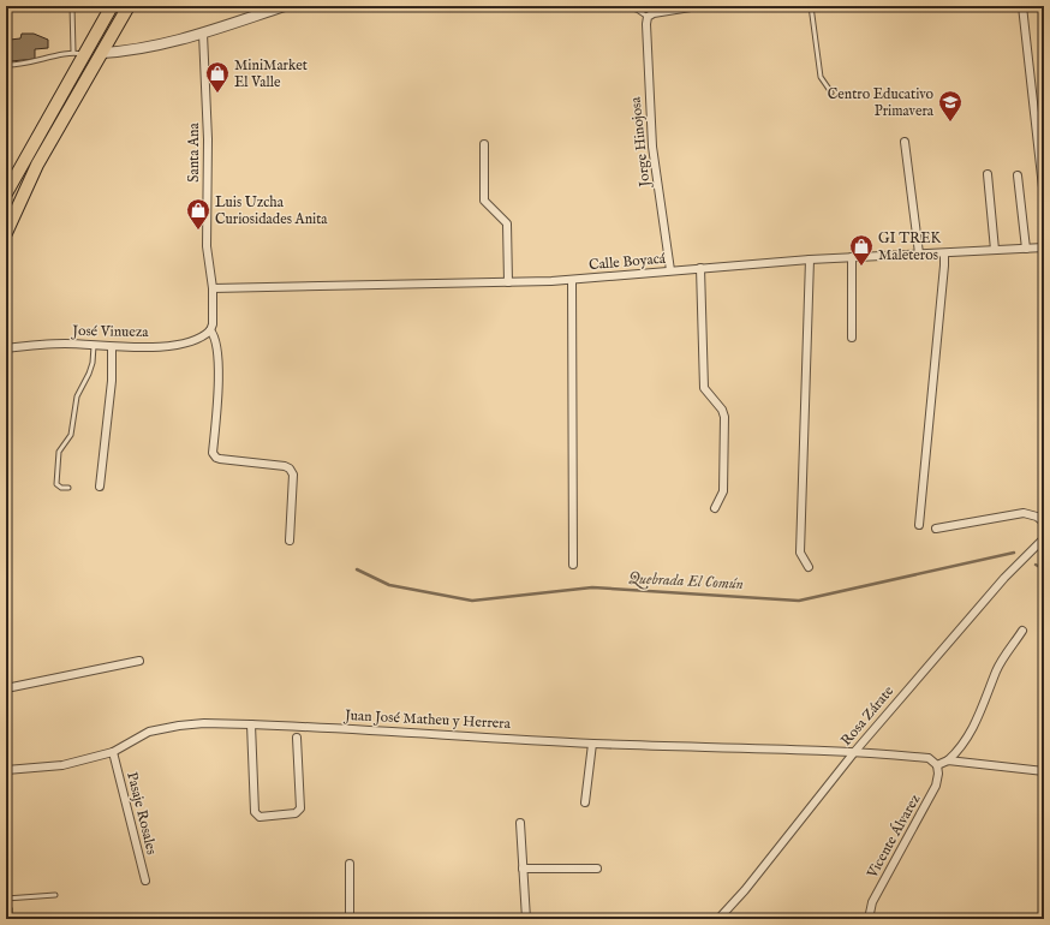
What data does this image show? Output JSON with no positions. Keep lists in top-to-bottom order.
{
  "streets": {
    "street": [
      "Jorge Hinojosa",
      "Santa Ana",
      "Calle Boyacá",
      "José Vinueza",
      "Rosa Zárate",
      "Juan José Matheu y Herrera",
      "Pasaje Rosales",
      "Vicente Álvarez"
    ]
  },
  "crossings": [
    ["Jorge Hinojosa", "Calle Boyacá"],
    ["Santa Ana", "Calle Boyacá"],
    ["Santa Ana", "José Vinueza"],
    ["Rosa Zárate", "Juan José Matheu y Herrera"],
    ["Juan José Matheu y Herrera", "Pasaje Rosales"]
  ],
  "water": ["Quebrada El Común"],
  "places": {
    "shop": ["MiniMarket El Valle", "Luis Uzcha Curiosidades Anita", "GI TREK Maleteros"],
    "school or university": ["Centro Educativo Primavera"]
  }
}
